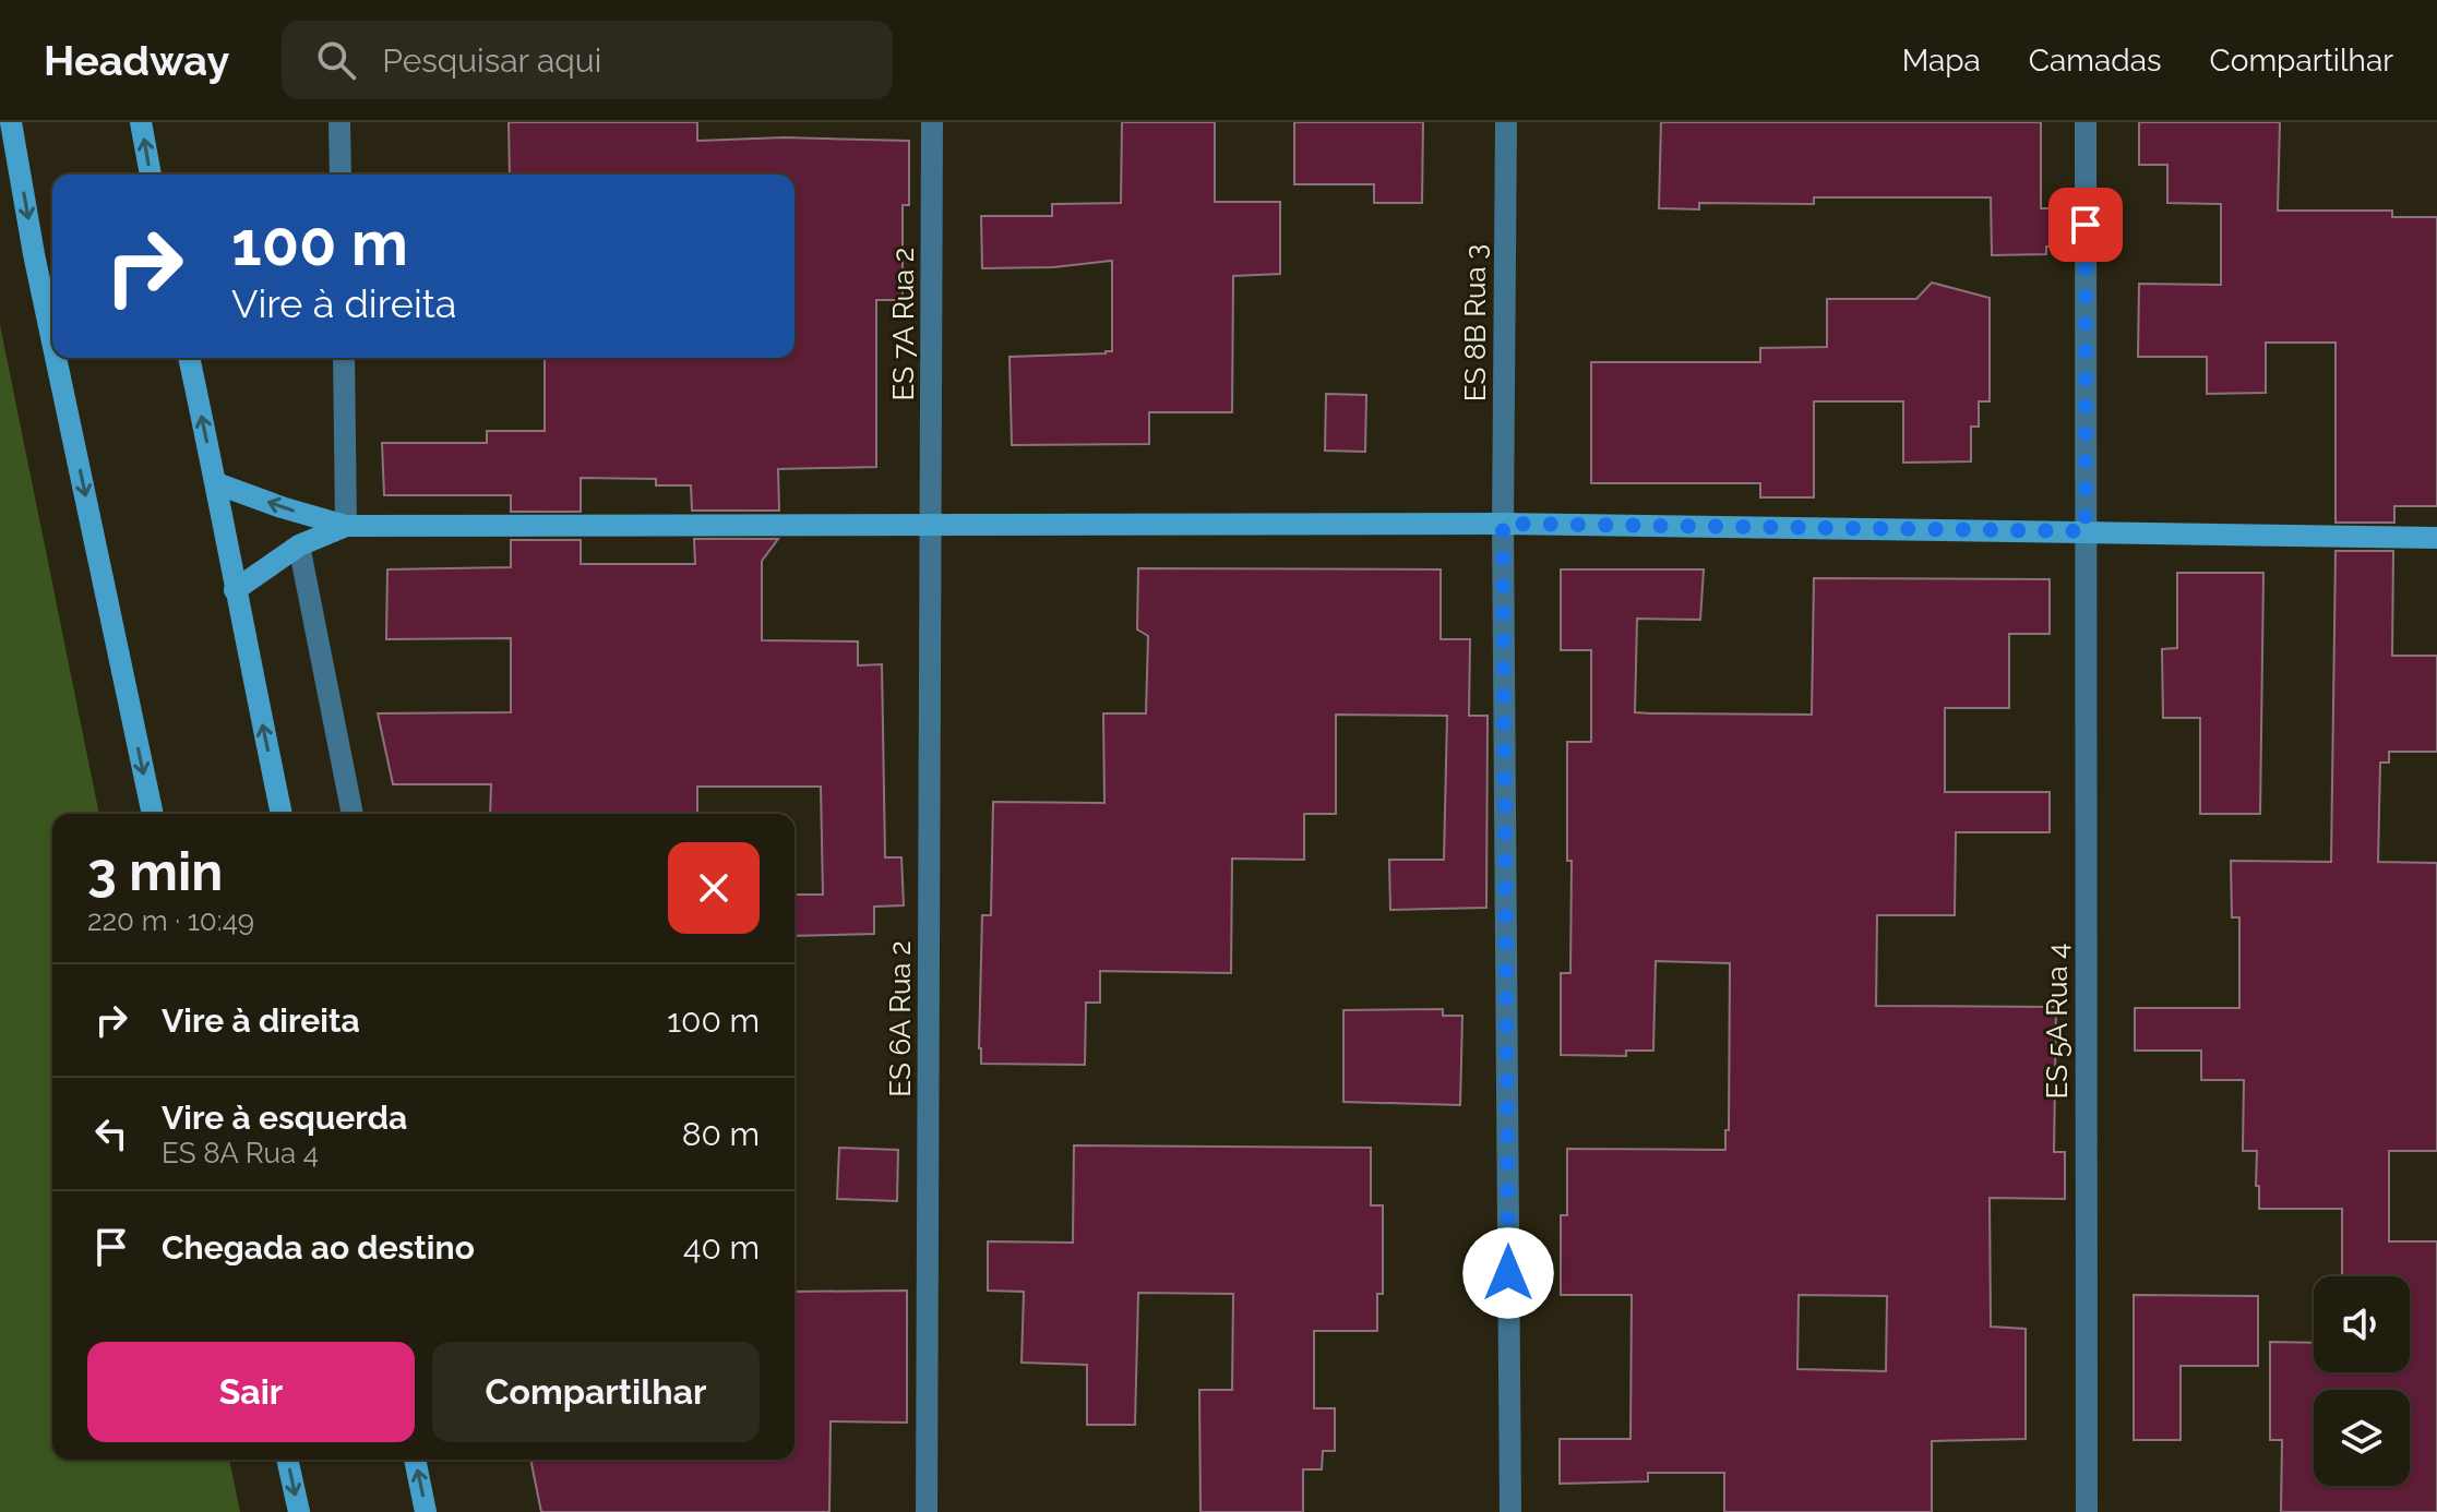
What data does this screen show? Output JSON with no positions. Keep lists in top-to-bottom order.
{
  "streets": {
    "street": [
      "ES 8B Rua 3",
      "ES 7A Rua 2",
      "ES 6A Rua 2",
      "ES 5A Rua 4"
    ]
  },
  "crossings": [
    ["ES 7A Rua 2", "ES 6A Rua 2"]
  ],
  "page": {
    "header": "Headway",
    "search": "Pesquisar aqui",
    "nav": ["Mapa", "Camadas", "Compartilhar"],
    "turn": ["100 m", "Vire à direita"],
    "heading": ["3 min", "220 m · 10:49"],
    "list": [
      {
        "name": "Vire à direita",
        "value": "100 m"
      },
      {
        "name": "Vire à esquerda",
        "note": "ES 8A Rua 4",
        "value": "80 m"
      },
      {
        "name": "Chegada ao destino",
        "value": "40 m"
      }
    ],
    "buttons": ["Sair", "Compartilhar"]
  }
}
